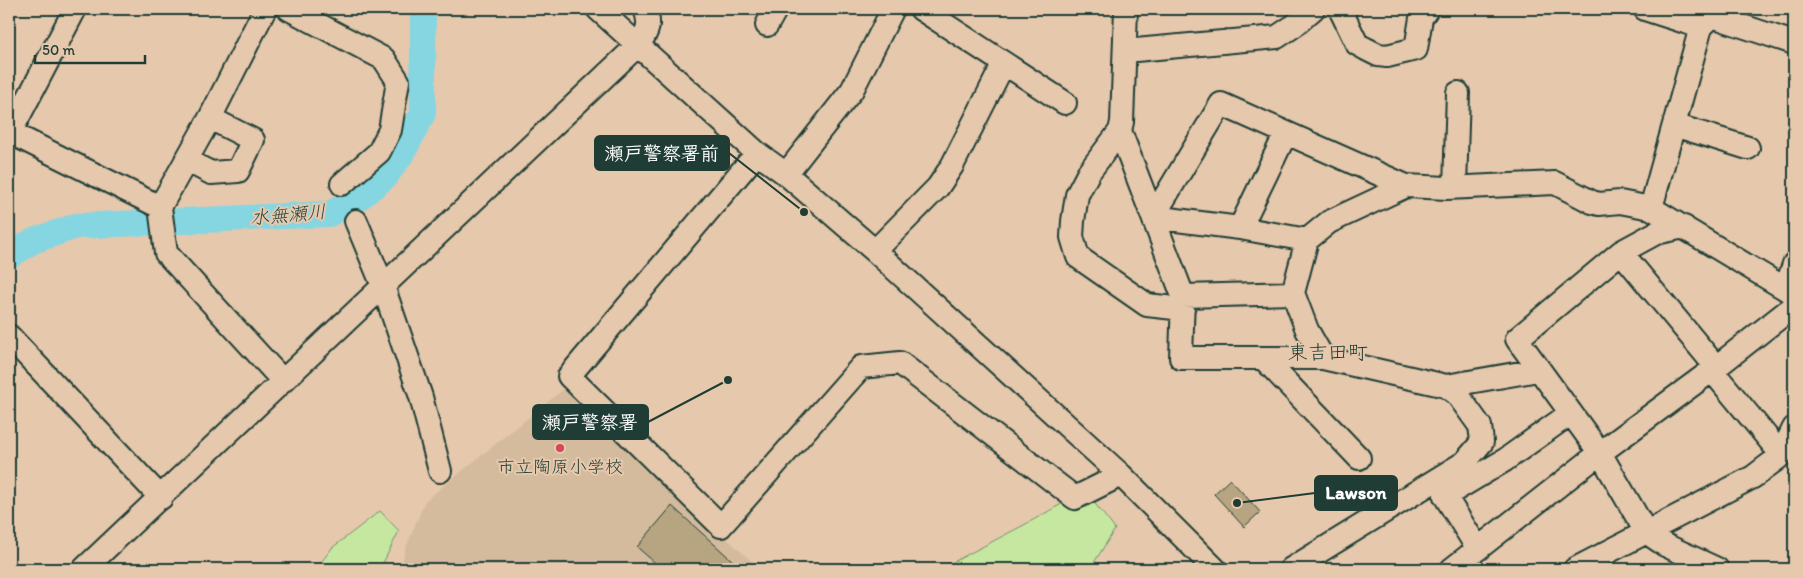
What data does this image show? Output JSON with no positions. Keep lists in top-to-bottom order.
{
  "districts": ["東吉田町"],
  "water": ["水無瀬川"],
  "places": [
    "瀬戸警察署前",
    "瀬戸警察署",
    "市立陶原小学校",
    "Lawson"
  ],
  "scale_bar": "50 m"
}
